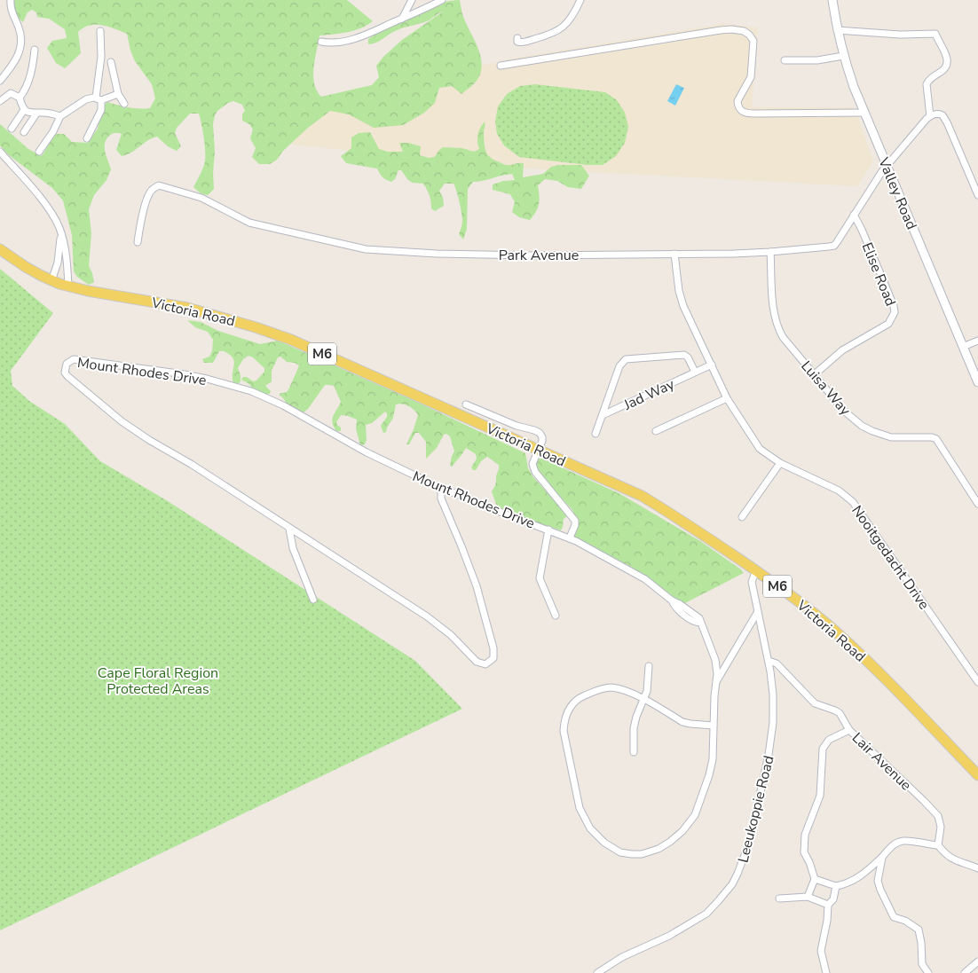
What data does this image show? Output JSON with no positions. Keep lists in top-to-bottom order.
{
  "streets": {
    "main road": ["Victoria Road", "M6"],
    "street": [
      "Valley Road",
      "Park Avenue",
      "Elise Road",
      "Mount Rhodes Drive",
      "Luisa Way",
      "Jad Way",
      "Nooitgedacht Drive",
      "Lair Avenue",
      "Leeukoppie Road"
    ]
  },
  "crossings": [
    ["Valley Road", "Park Avenue"],
    ["Park Avenue", "Elise Road"],
    ["Park Avenue", "Luisa Way"],
    ["Park Avenue", "Nooitgedacht Drive"],
    ["Elise Road", "Luisa Way"],
    ["Victoria Road", "Leeukoppie Road"],
    ["Jad Way", "Nooitgedacht Drive"],
    ["Lair Avenue", "Leeukoppie Road"]
  ],
  "parks": ["Cape Floral Region Protected Areas"]
}
